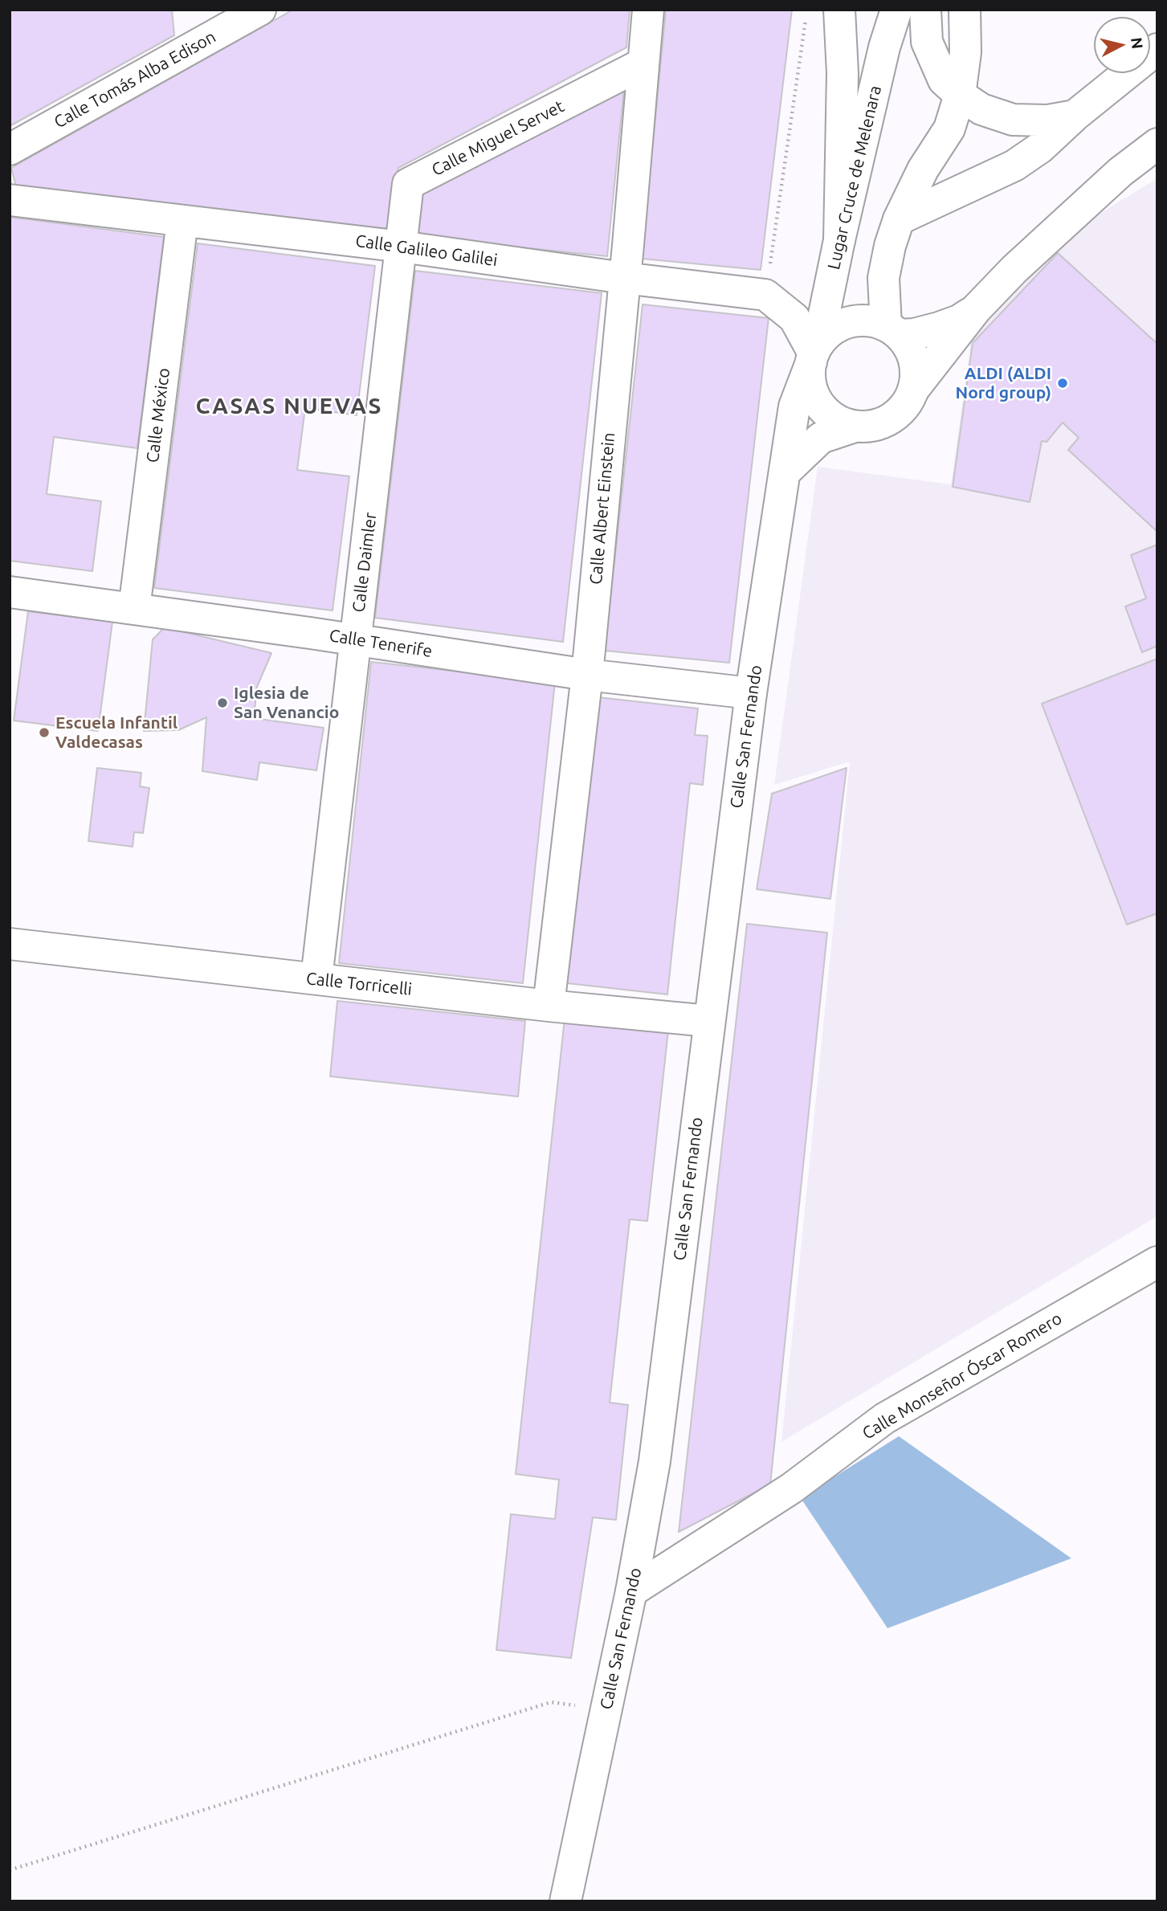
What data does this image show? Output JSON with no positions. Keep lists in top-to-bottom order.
{
  "streets": {
    "main road": [
      "Calle Tomás Alba Edison",
      "Calle Miguel Servet",
      "Lugar Cruce de Melenara",
      "Calle Galileo Galilei",
      "Calle México",
      "Calle Albert Einstein",
      "Calle Daimler",
      "Calle Tenerife",
      "Calle San Fernando",
      "Calle Torricelli",
      "Calle Monseñor Óscar Romero"
    ]
  },
  "crossings": [
    ["Calle Miguel Servet", "Calle Galileo Galilei"],
    ["Calle Miguel Servet", "Calle Albert Einstein"],
    ["Calle Miguel Servet", "Calle Daimler"],
    ["Lugar Cruce de Melenara", "Calle San Fernando"],
    ["Calle Galileo Galilei", "Calle México"],
    ["Calle Galileo Galilei", "Calle Albert Einstein"],
    ["Calle Galileo Galilei", "Calle Daimler"],
    ["Calle México", "Calle Tenerife"],
    ["Calle Albert Einstein", "Calle Tenerife"],
    ["Calle Albert Einstein", "Calle Torricelli"],
    ["Calle Daimler", "Calle Tenerife"],
    ["Calle Daimler", "Calle Torricelli"],
    ["Calle Tenerife", "Calle San Fernando"],
    ["Calle San Fernando", "Calle Torricelli"],
    ["Calle San Fernando", "Calle Monseñor Óscar Romero"]
  ],
  "districts": ["CASAS NUEVAS"],
  "places": ["ALDI (ALDI Nord group)", "Iglesia de San Venancio", "Escuela Infantil Valdecasas"],
  "north": "right"
}
